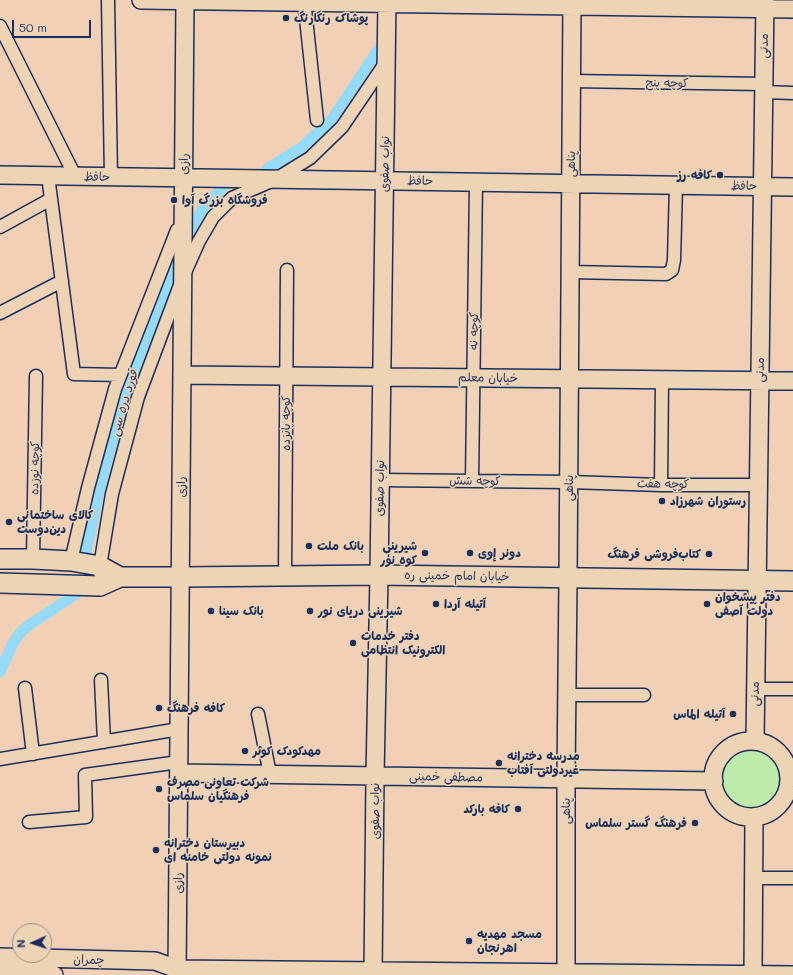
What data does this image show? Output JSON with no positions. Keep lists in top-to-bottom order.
{
  "streets": {
    "main road": ["خیابان امام خمینی ره"],
    "street": [
      "مدنی",
      "کوچه پنج",
      "رازی",
      "نواب صفوی",
      "پناهی",
      "حافظ",
      "کوچه نه",
      "خیابان معلم",
      "کوچه پانزده",
      "کوچه نوزده",
      "کوچه شش",
      "کوچه هفت",
      "مصطفی خمینی",
      "چمران"
    ]
  },
  "crossings": [
    ["مدنی", "کوچه پنج"],
    ["مدنی", "حافظ"],
    ["مدنی", "خیابان معلم"],
    ["مدنی", "کوچه هفت"],
    ["مدنی", "خیابان امام خمینی ره"],
    ["مدنی", "مصطفی خمینی"],
    ["کوچه پنج", "پناهی"],
    ["رازی", "حافظ"],
    ["رازی", "خیابان معلم"],
    ["رازی", "خیابان امام خمینی ره"],
    ["رازی", "مصطفی خمینی"],
    ["رازی", "چمران"],
    ["نواب صفوی", "حافظ"],
    ["نواب صفوی", "خیابان معلم"],
    ["نواب صفوی", "کوچه شش"],
    ["نواب صفوی", "خیابان امام خمینی ره"],
    ["نواب صفوی", "مصطفی خمینی"],
    ["نواب صفوی", "چمران"],
    ["پناهی", "حافظ"],
    ["پناهی", "خیابان معلم"],
    ["پناهی", "کوچه شش"],
    ["پناهی", "کوچه هفت"],
    ["پناهی", "خیابان امام خمینی ره"],
    ["پناهی", "مصطفی خمینی"],
    ["پناهی", "چمران"],
    ["حافظ", "کوچه نه"],
    ["کوچه نه", "خیابان معلم"],
    ["کوچه نه", "کوچه شش"],
    ["خیابان معلم", "کوچه پانزده"],
    ["کوچه پانزده", "خیابان امام خمینی ره"],
    ["کوچه شش", "کوچه هفت"]
  ],
  "water": ["قورد دره سی"],
  "places": [
    "پوشاک رنگارنگ",
    "کافه رز",
    "فروشگاه بزرگ آوا",
    "رستوران شهرزاد",
    "کالای ساختمانی دین‌دوست",
    "بانک ملت",
    "شیرینی کوه نور",
    "دونر إوی",
    "کتاب‌فروشی فرهنگ",
    "آتیله آردا",
    "دفتر پیشخوان دولت آصفی",
    "بانک سینا",
    "شیرینی دریای نور",
    "دفتر خدمات الکترونیک انتظامی",
    "کافه فرهنگ",
    "آتیله الماس",
    "مهدکودک کوثر",
    "مدرسه دخترانه غیردولتی آفتاب",
    "شرکت تعاونی مصرف فرهنگیان سلماس",
    "کافه بارکد",
    "فرهنگ گستر سلماس",
    "دبیرستان دخترانه نمونه دولتی خامنه ای",
    "مسجد مهدیه اهرنجان"
  ],
  "scale_bar": "50 m",
  "north": "left"
}
